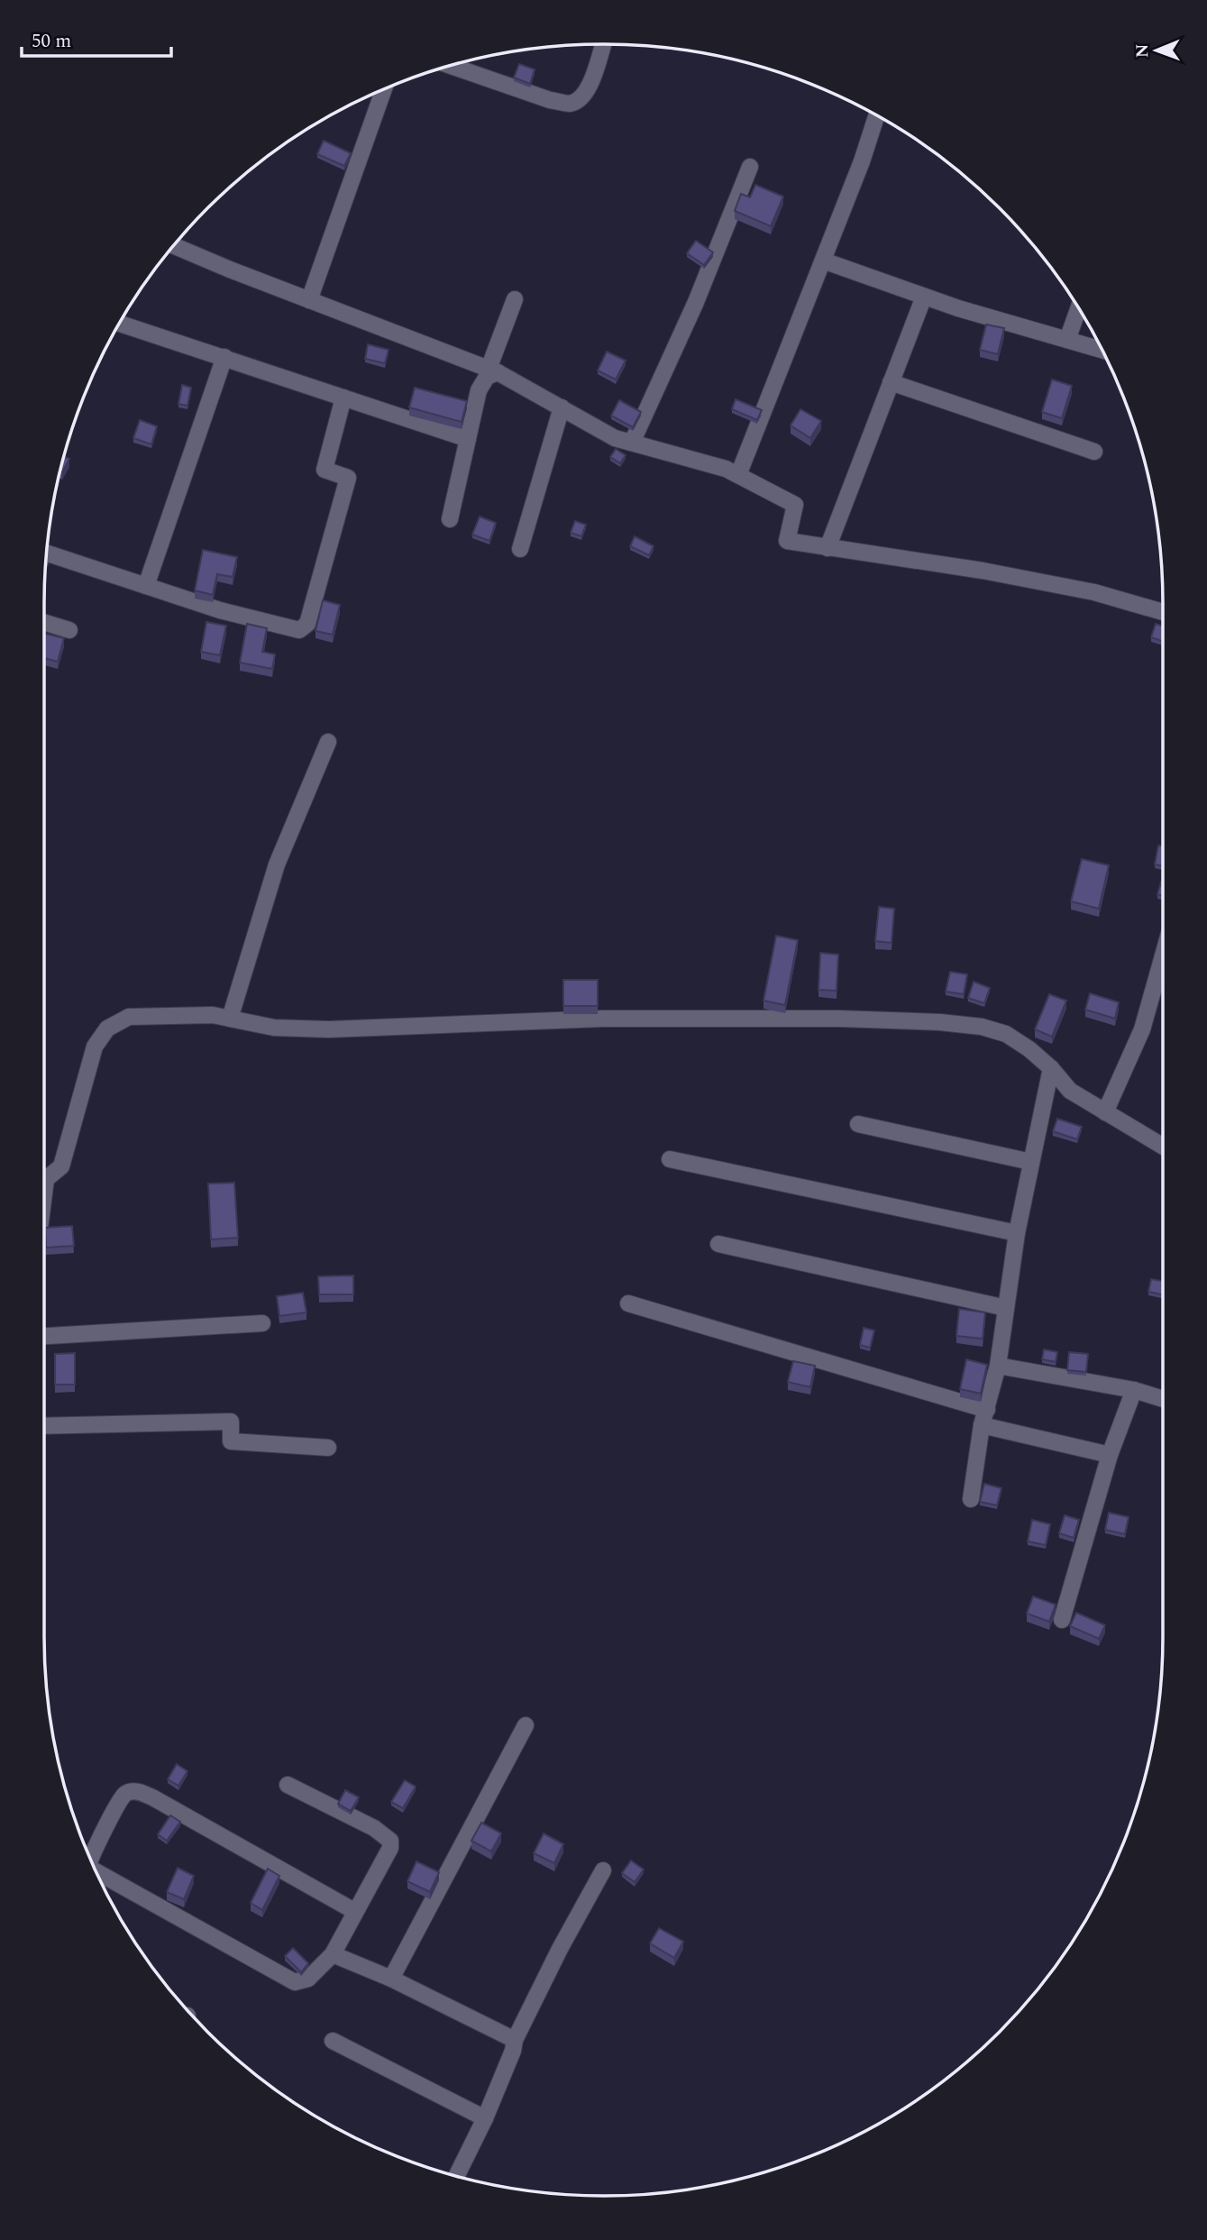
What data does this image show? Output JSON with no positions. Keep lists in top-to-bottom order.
{
  "scale_bar": "50 m",
  "north": "left"
}
